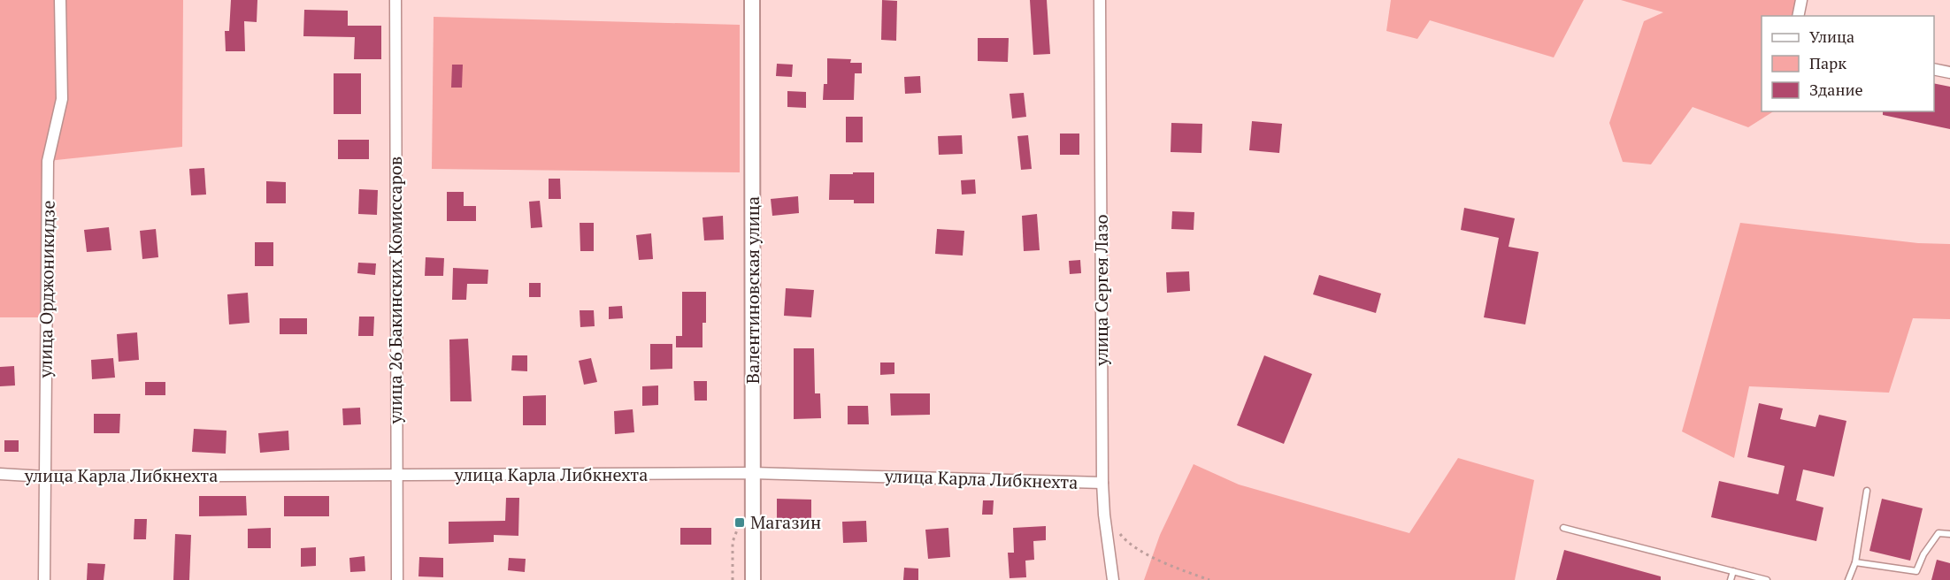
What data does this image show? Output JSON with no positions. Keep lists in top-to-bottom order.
{
  "streets": {
    "main road": ["Валентиновская улица"],
    "street": [
      "улица Орджоникидзе",
      "улица 26 Бакинских Комиссаров",
      "улица Сергея Лазо",
      "улица Карла Либкнехта"
    ]
  },
  "crossings": [
    ["улица Орджоникидзе", "улица Карла Либкнехта"],
    ["улица 26 Бакинских Комиссаров", "улица Карла Либкнехта"],
    ["Валентиновская улица", "улица Карла Либкнехта"],
    ["улица Сергея Лазо", "улица Карла Либкнехта"]
  ],
  "places": {
    "transit": ["Магазин"]
  },
  "legend": ["Улица", "Парк", "Здание"]
}
